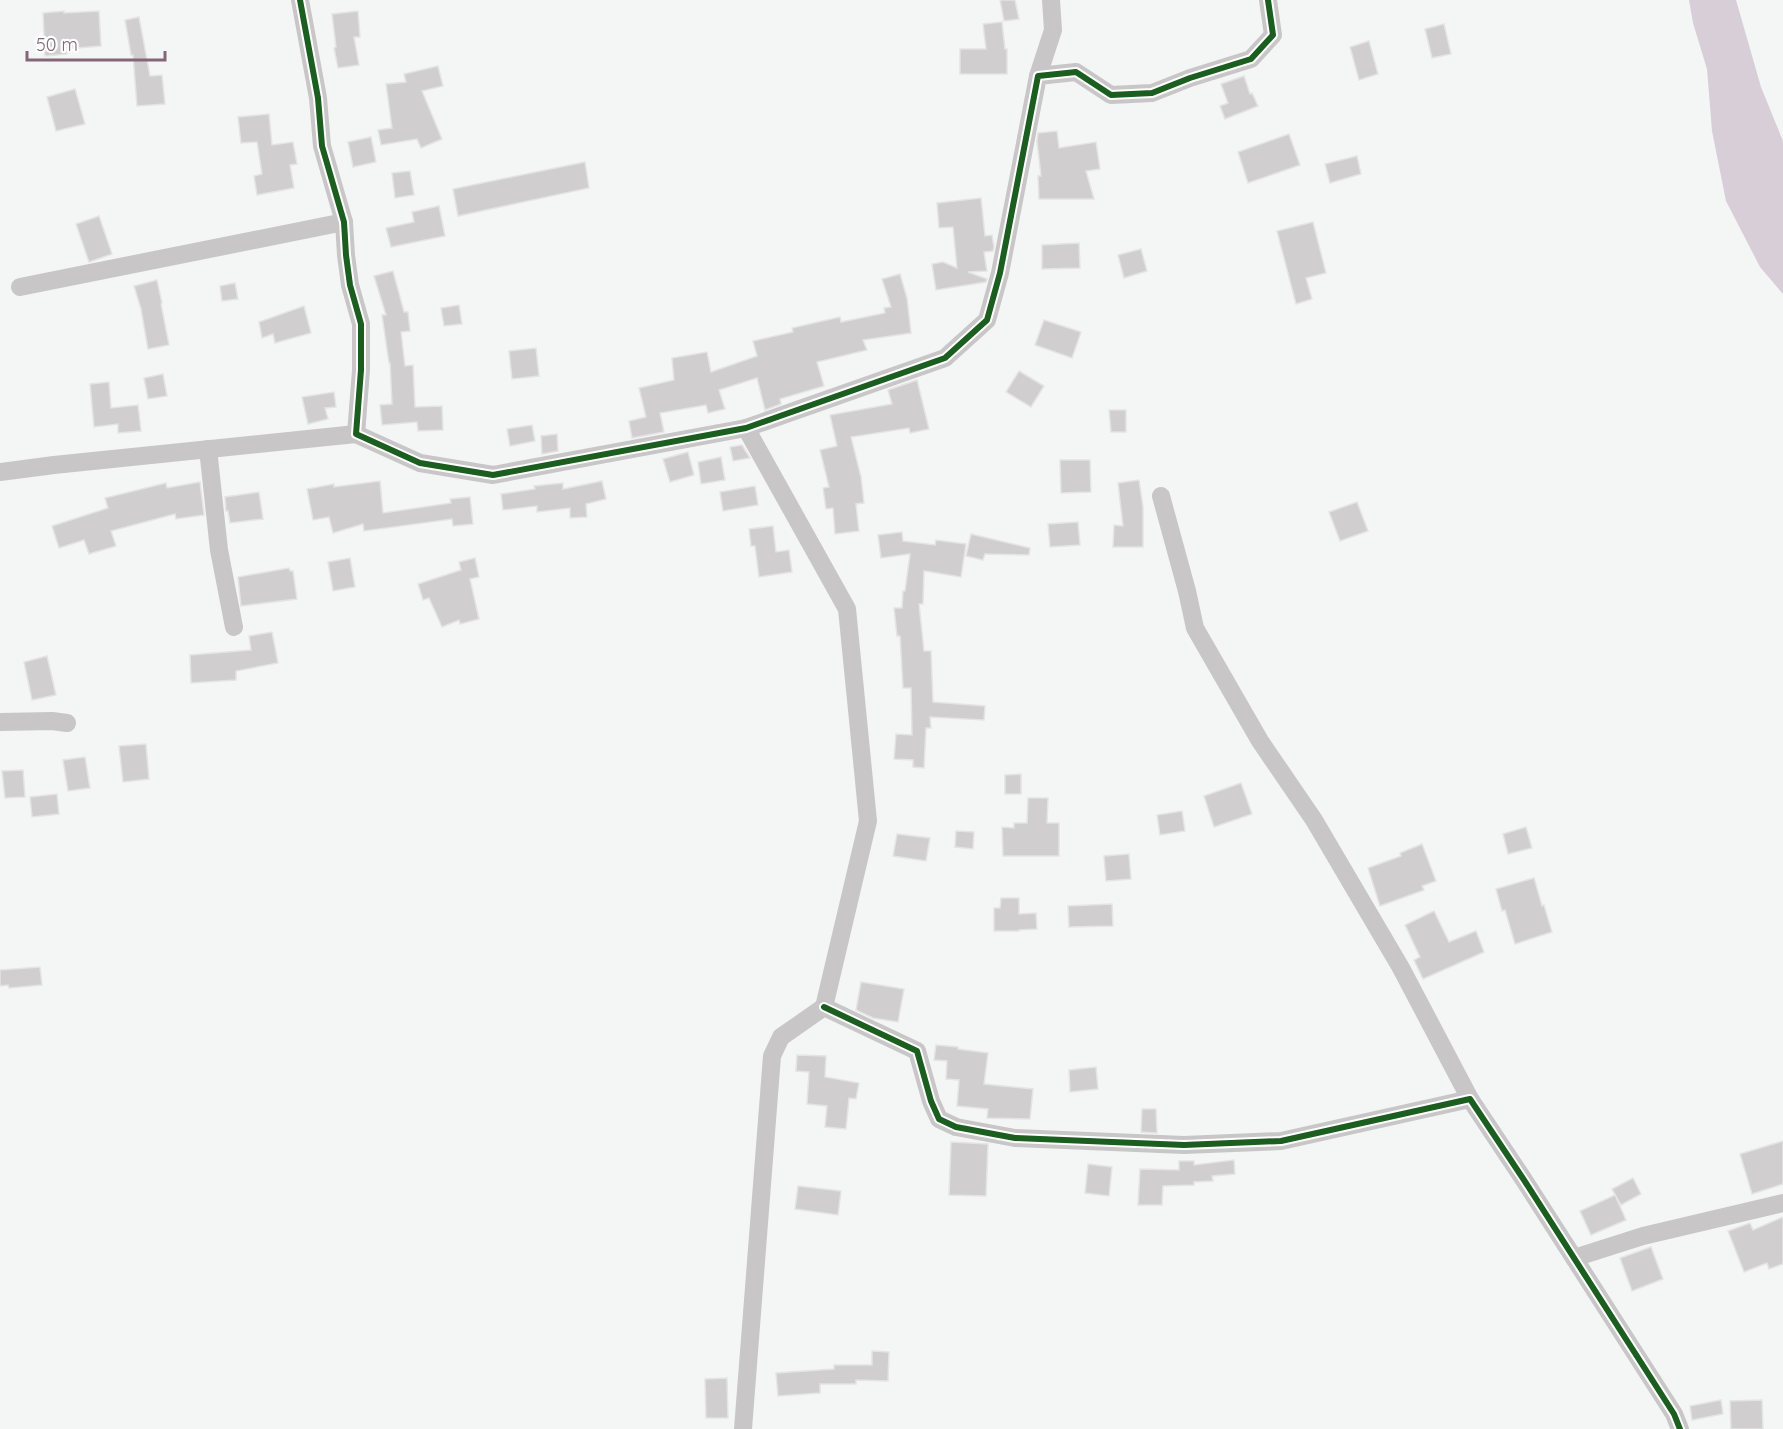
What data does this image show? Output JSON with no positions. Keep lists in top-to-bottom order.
{
  "scale_bar": "50 m"
}
